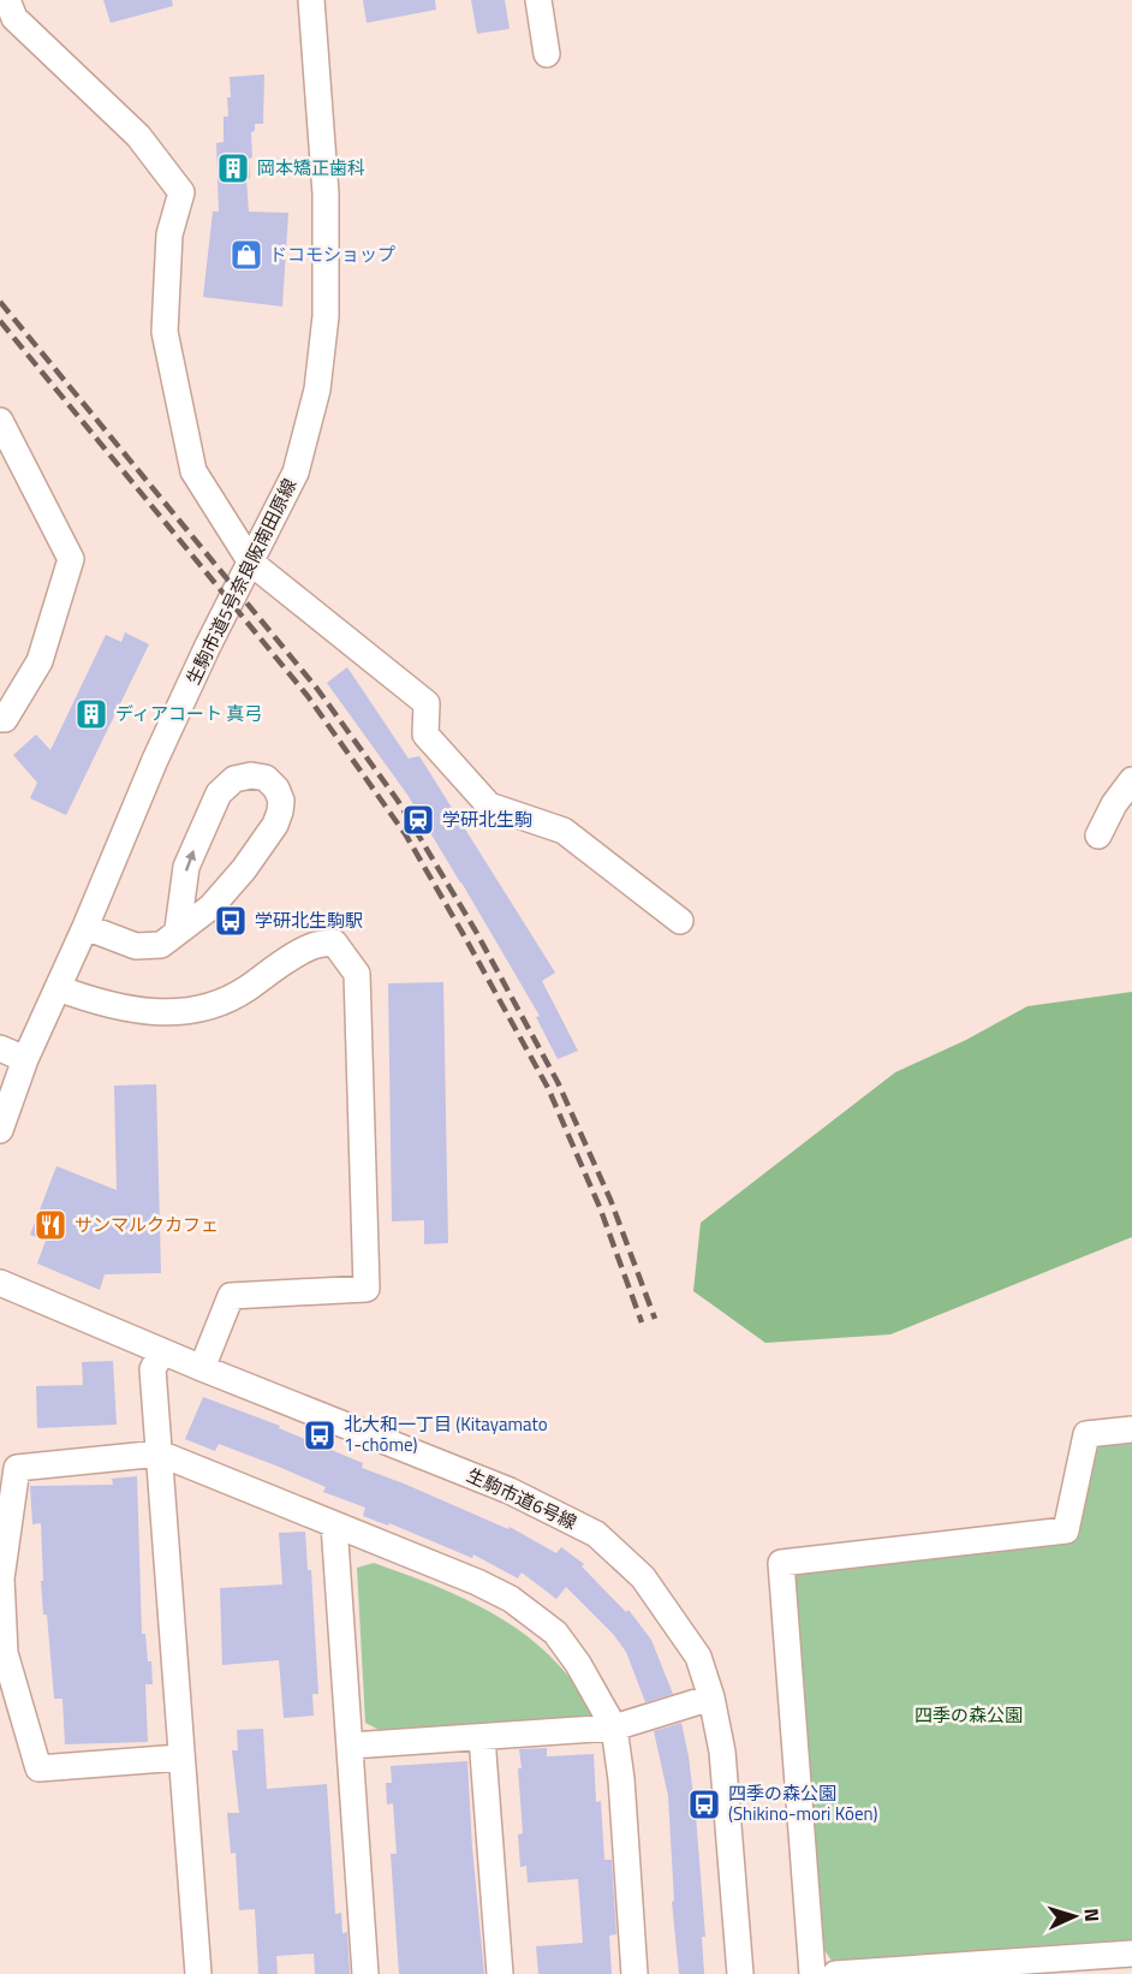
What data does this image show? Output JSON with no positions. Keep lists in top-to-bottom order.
{
  "streets": {
    "street": ["生駒市道5号奈良阪南田原線", "生駒市道6号線"]
  },
  "parks": ["四季の森公園"],
  "places": {
    "building": ["岡本矯正歯科", "ディアコート 真弓"],
    "shop": ["ドコモショップ"],
    "station": ["学研北生駒"],
    "bus stop": ["学研北生駒駅", "北大和一丁目 (Kitayamato 1-chōme)", "四季の森公園 (Shikino-mori Kōen)"],
    "restaurant": ["サンマルクカフェ"]
  },
  "north": "right"
}
